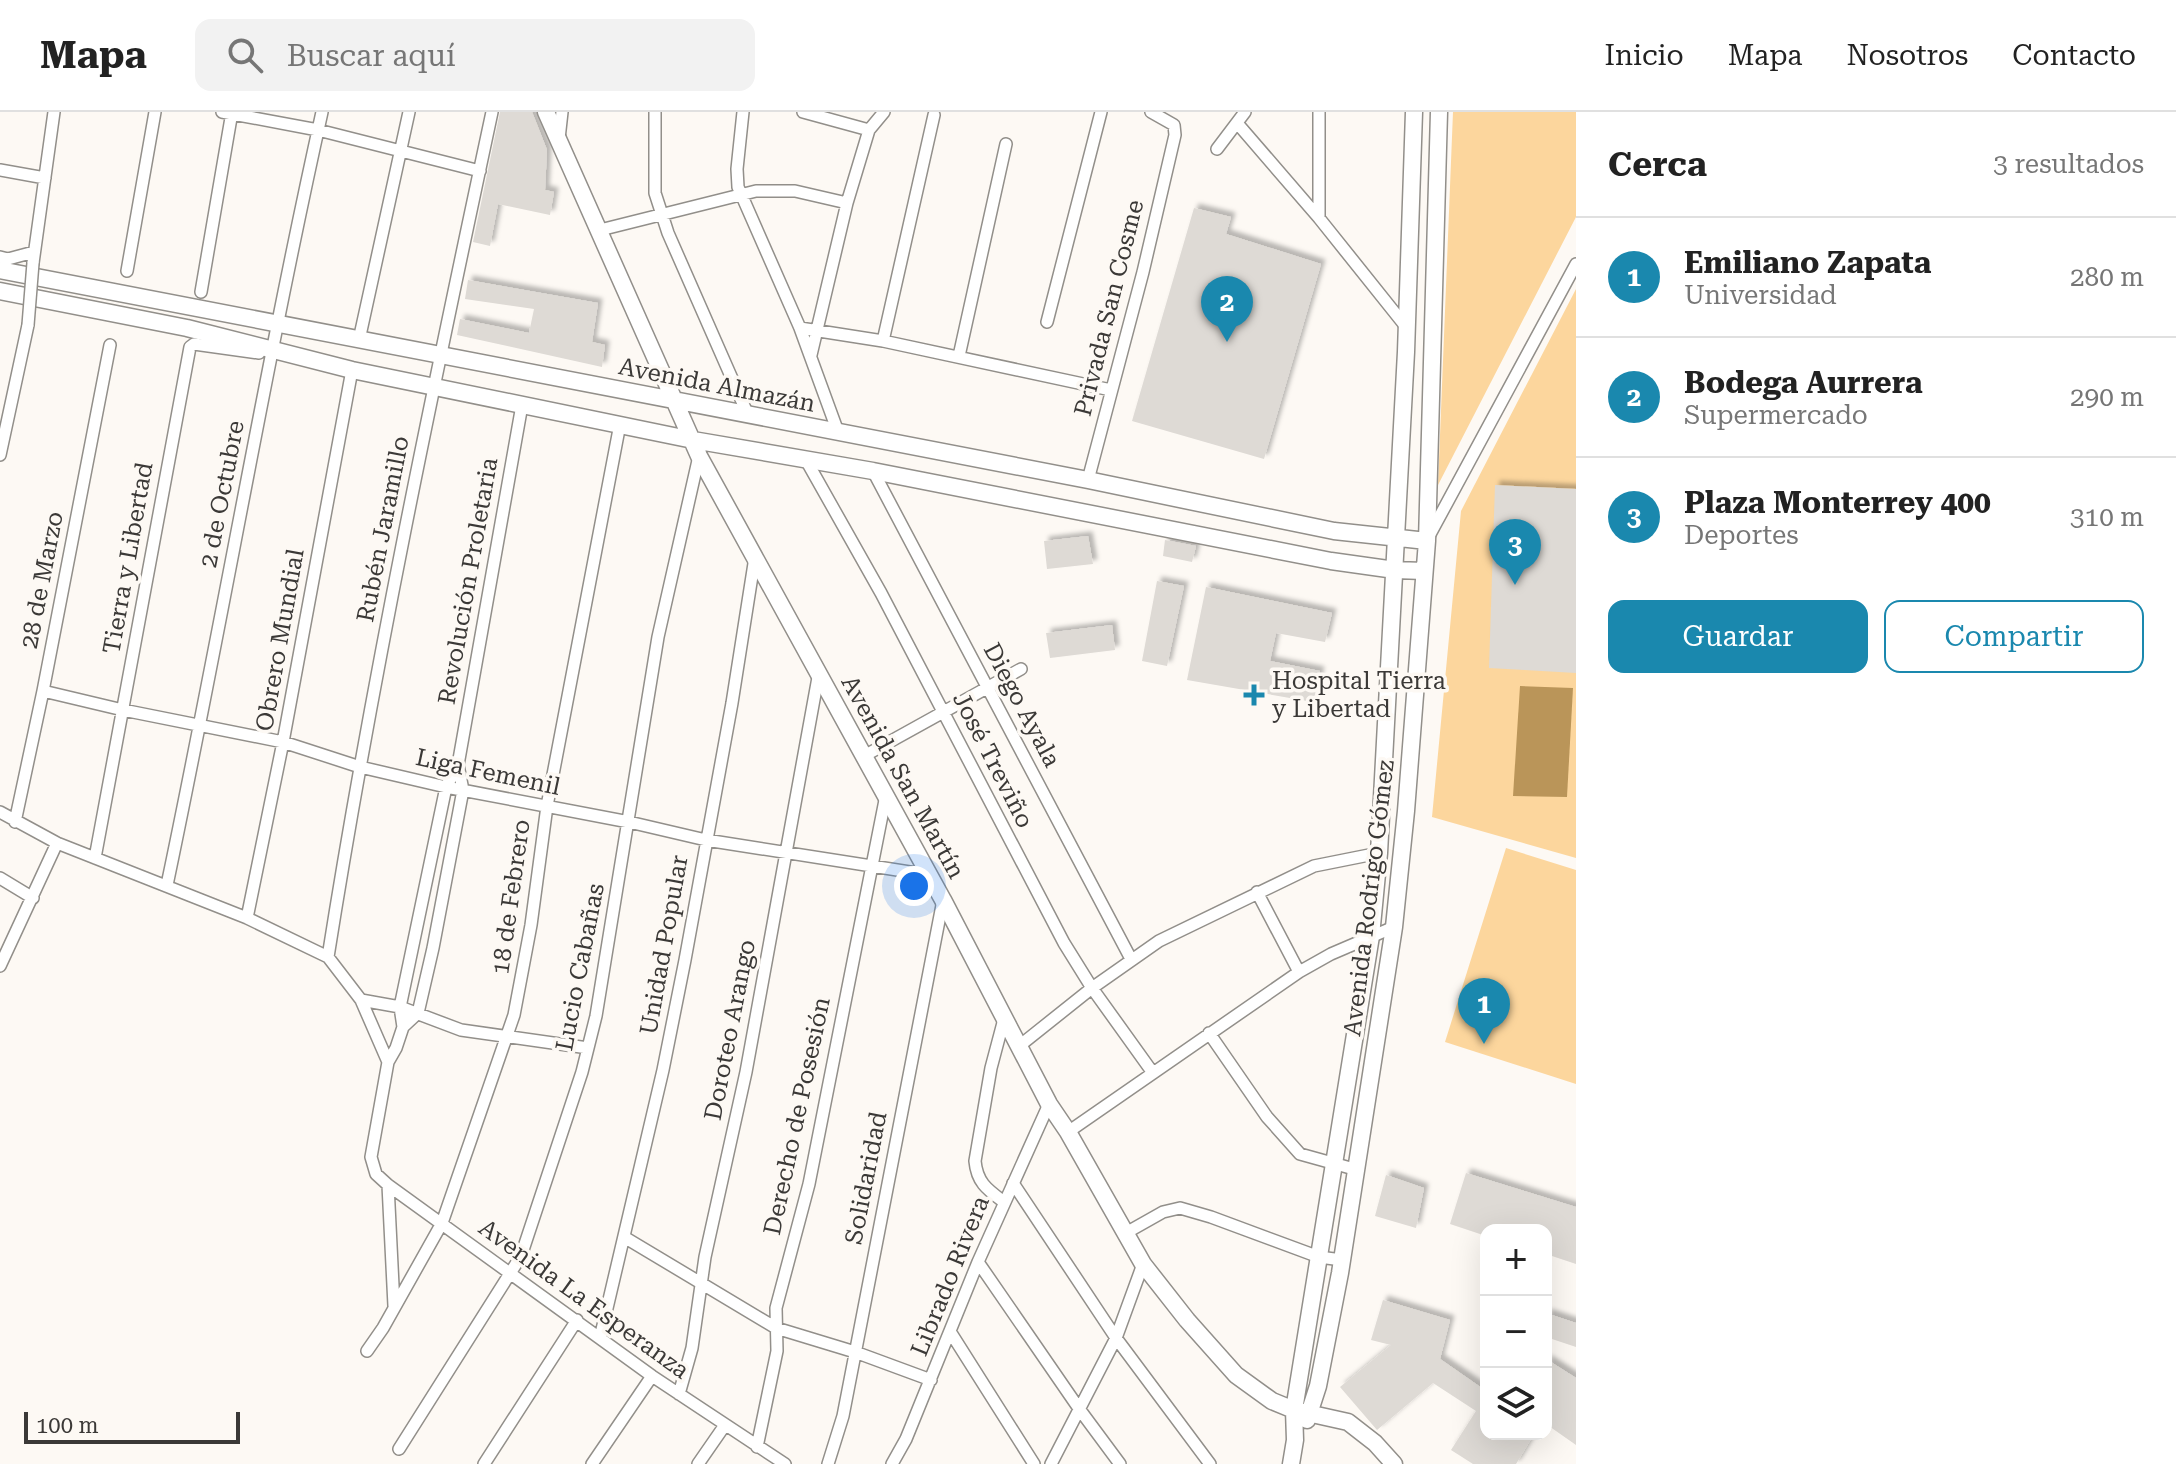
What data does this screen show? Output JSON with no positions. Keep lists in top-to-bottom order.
{
  "streets": {
    "main road": ["Avenida Almazán", "Avenida San Martín", "Avenida Rodrigo Gómez"],
    "street": [
      "Privada San Cosme",
      "2 de Octubre",
      "Rubén Jaramillo",
      "Tierra y Libertad",
      "28 de Marzo",
      "Revolución Proletaria",
      "Obrero Mundial",
      "Diego Ayala",
      "José Treviño",
      "Liga Femenil",
      "18 de Febrero",
      "Unidad Popular",
      "Lucio Cabañas",
      "Doroteo Arango",
      "Derecho de Posesión",
      "Solidaridad",
      "Librado Rivera",
      "Avenida La Esperanza"
    ]
  },
  "crossings": [
    ["Privada San Cosme", "Avenida Almazán"],
    ["Avenida Almazán", "2 de Octubre"],
    ["Avenida Almazán", "Rubén Jaramillo"],
    ["Avenida Almazán", "Avenida San Martín"],
    ["Avenida Almazán", "Avenida Rodrigo Gómez"],
    ["2 de Octubre", "Tierra y Libertad"],
    ["2 de Octubre", "Liga Femenil"],
    ["Rubén Jaramillo", "Liga Femenil"],
    ["Tierra y Libertad", "Liga Femenil"],
    ["28 de Marzo", "Liga Femenil"],
    ["Revolución Proletaria", "Liga Femenil"],
    ["Obrero Mundial", "Liga Femenil"],
    ["Liga Femenil", "Avenida San Martín"],
    ["Liga Femenil", "18 de Febrero"],
    ["Liga Femenil", "Unidad Popular"],
    ["Liga Femenil", "Lucio Cabañas"],
    ["Liga Femenil", "Doroteo Arango"],
    ["Liga Femenil", "Derecho de Posesión"],
    ["Avenida San Martín", "Avenida Rodrigo Gómez"],
    ["Avenida San Martín", "Unidad Popular"],
    ["Avenida San Martín", "Lucio Cabañas"],
    ["Avenida San Martín", "Doroteo Arango"],
    ["Avenida San Martín", "Derecho de Posesión"],
    ["Avenida San Martín", "Solidaridad"],
    ["Avenida San Martín", "Librado Rivera"],
    ["18 de Febrero", "Avenida La Esperanza"],
    ["Unidad Popular", "Avenida La Esperanza"],
    ["Lucio Cabañas", "Avenida La Esperanza"],
    ["Doroteo Arango", "Avenida La Esperanza"],
    ["Derecho de Posesión", "Avenida La Esperanza"]
  ],
  "places": {
    "health": ["Hospital Tierra y Libertad"]
  },
  "scale_bar": "100 m",
  "page": {
    "header": "Mapa",
    "search": "Buscar aquí",
    "nav": [
      "Inicio",
      "Mapa",
      "Nosotros",
      "Contacto"
    ],
    "heading": ["Cerca", "3 resultados"],
    "list": [
      {
        "mark": "1",
        "name": "Emiliano Zapata",
        "note": "Universidad",
        "value": "280 m"
      },
      {
        "mark": "2",
        "name": "Bodega Aurrera",
        "note": "Supermercado",
        "value": "290 m"
      },
      {
        "mark": "3",
        "name": "Plaza Monterrey 400",
        "note": "Deportes",
        "value": "310 m"
      }
    ],
    "pins": ["2", "3", "1"],
    "buttons": ["Guardar", "Compartir"],
    "map_buttons": ["+", "−"],
    "scale": "100 m"
  }
}
